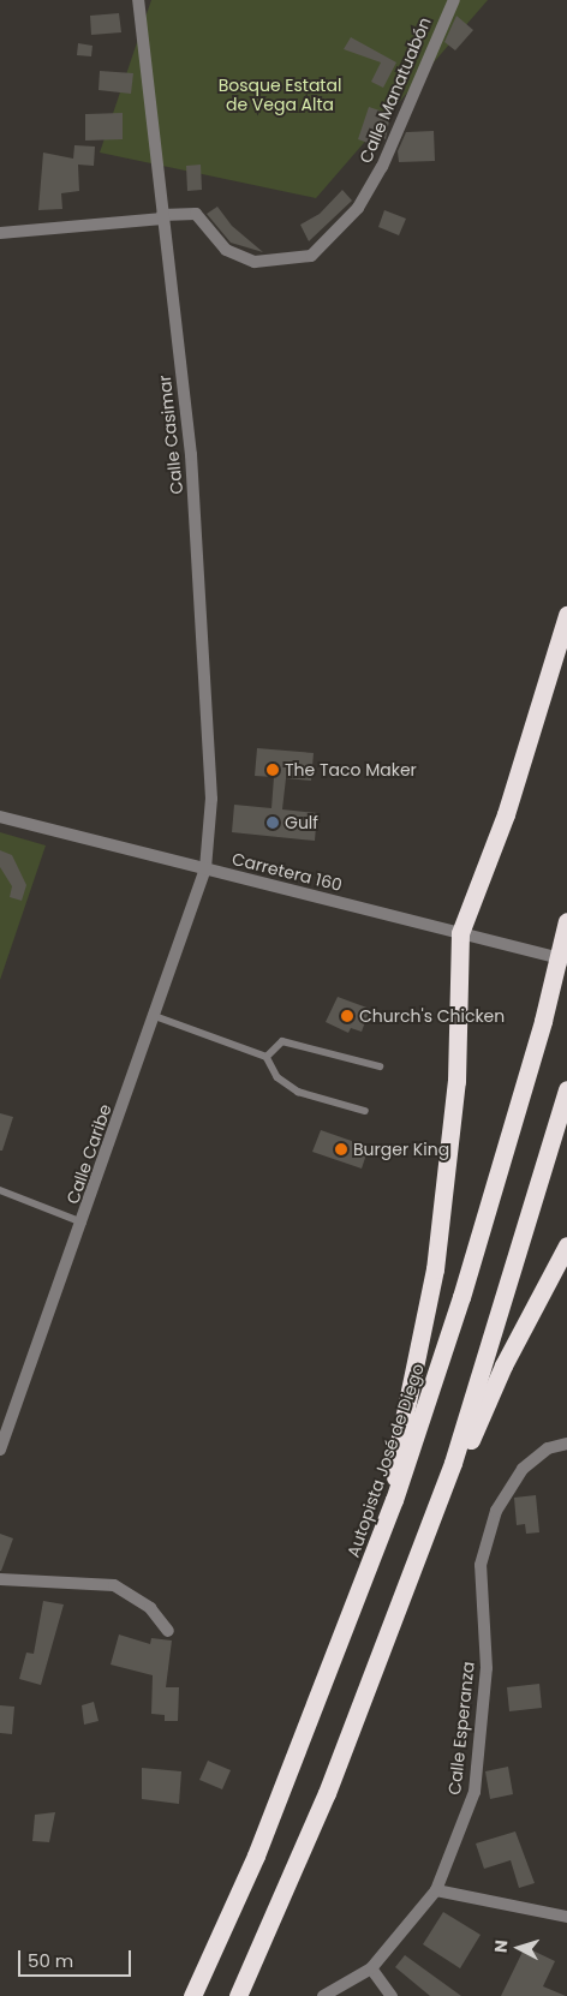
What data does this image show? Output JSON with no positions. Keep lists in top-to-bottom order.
{
  "streets": {
    "highway": ["Autopista José de Diego"],
    "street": [
      "Calle Manatuabón",
      "Calle Casimar",
      "Carretera 160",
      "Calle Caribe",
      "Calle Esperanza"
    ]
  },
  "crossings": [
    ["Calle Manatuabón", "Calle Casimar"],
    ["Calle Casimar", "Carretera 160"],
    ["Calle Casimar", "Calle Caribe"],
    ["Carretera 160", "Calle Caribe"]
  ],
  "parks": ["Bosque Estatal de Vega Alta"],
  "places": [
    "The Taco Maker",
    "Gulf",
    "Church's Chicken",
    "Burger King"
  ],
  "scale_bar": "50 m",
  "north": "left"
}
